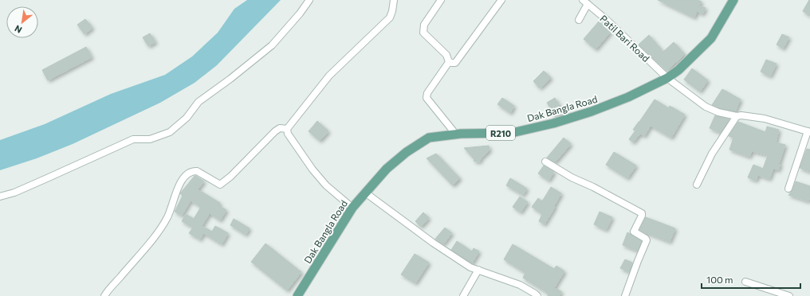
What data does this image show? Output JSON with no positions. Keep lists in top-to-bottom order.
{
  "streets": {
    "main road": ["Dak Bangla Road", "R210"],
    "street": ["Patil Bari Road"]
  },
  "crossings": [
    ["Patil Bari Road", "Dak Bangla Road"]
  ],
  "scale_bar": "100 m",
  "north": "bottom left"
}
